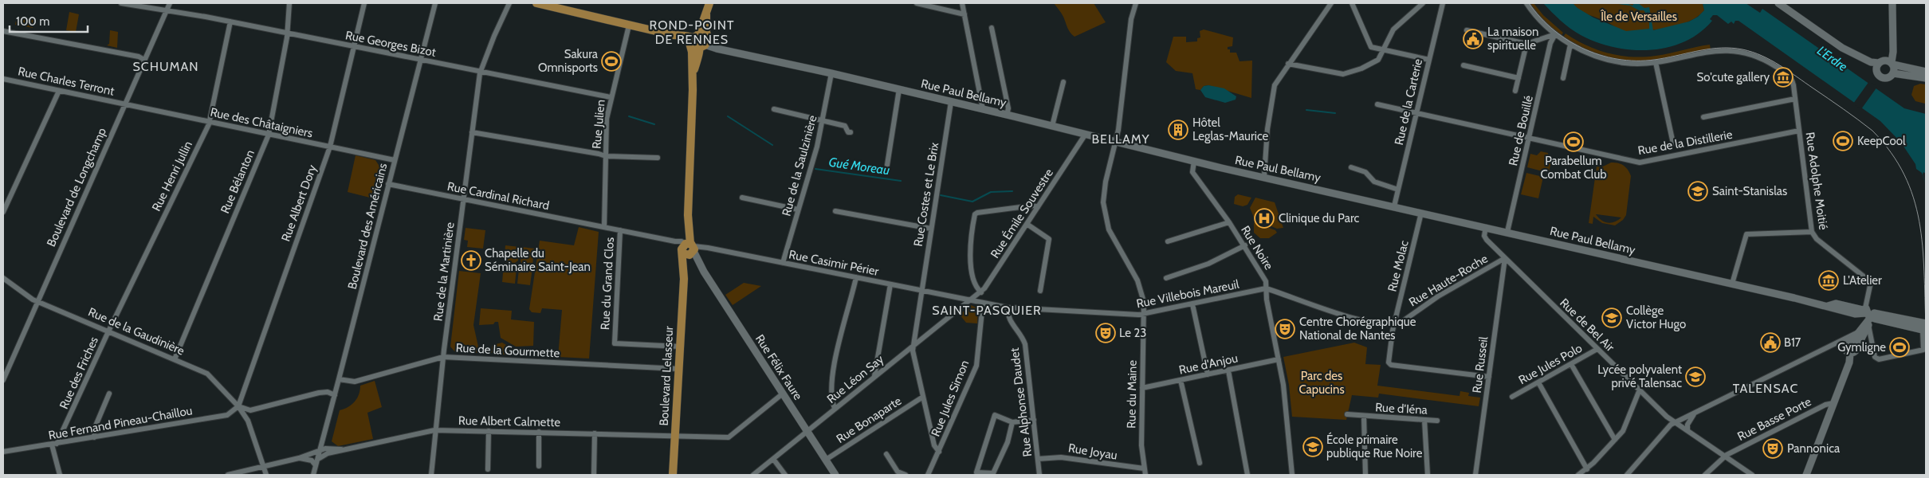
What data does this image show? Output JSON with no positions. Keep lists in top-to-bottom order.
{
  "streets": {
    "main road": ["Rue Paul Bellamy", "Rue Félix Faure", "Boulevard Lelasseur"],
    "street": [
      "Rue Georges Bizot",
      "Rue Charles Terront",
      "Rue de la Carterie",
      "Rue des Châtaigniers",
      "Rue Julien",
      "Rue de Bouillé",
      "Rue de la Distillerie",
      "Rue de la Saulzinière",
      "Rue Henri Jullin",
      "Rue Adolphe Moitié",
      "Rue Bélanton",
      "Boulevard de Longchamp",
      "Rue Costes et Le Brix",
      "Rue Cardinal Richard",
      "Rue Albert Dory",
      "Rue Émile Souvestre",
      "Boulevard des Américains",
      "Rue Noire",
      "Rue Casimir Périer",
      "Rue Molac",
      "Rue de la Martinière",
      "Rue Haute-Roche",
      "Rue du Grand Clos",
      "Rue Villebois Mareuil",
      "Rue de Bel Air",
      "Rue de la Gaudinière",
      "Rue de la Gourmette",
      "Rue d'Anjou",
      "Rue Jules Polo",
      "Rue Russeil",
      "Rue des Friches",
      "Rue Léon Say",
      "Rue du Maine",
      "Rue Jules Simon",
      "Rue Alphonse Daudet",
      "Rue d'Iéna",
      "Rue Basse Porte",
      "Rue Bonaparte",
      "Rue Albert Calmette",
      "Rue Fernand Pineau-Chaillou",
      "Rue Joyau"
    ]
  },
  "crossings": [
    ["Rue Georges Bizot", "Rue Julien"],
    ["Rue Georges Bizot", "Rue Henri Jullin"],
    ["Rue Georges Bizot", "Rue Bélanton"],
    ["Rue Georges Bizot", "Boulevard de Longchamp"],
    ["Rue Georges Bizot", "Rue Albert Dory"],
    ["Rue Georges Bizot", "Boulevard des Américains"],
    ["Rue Georges Bizot", "Rue de la Martinière"],
    ["Rue Charles Terront", "Rue des Châtaigniers"],
    ["Rue Charles Terront", "Boulevard de Longchamp"],
    ["Rue Paul Bellamy", "Rue de la Carterie"],
    ["Rue Paul Bellamy", "Rue de Bouillé"],
    ["Rue Paul Bellamy", "Rue de la Saulzinière"],
    ["Rue Paul Bellamy", "Rue Adolphe Moitié"],
    ["Rue Paul Bellamy", "Rue Costes et Le Brix"],
    ["Rue Paul Bellamy", "Rue Émile Souvestre"],
    ["Rue Paul Bellamy", "Rue Noire"],
    ["Rue Paul Bellamy", "Rue Molac"],
    ["Rue Paul Bellamy", "Rue de Bel Air"],
    ["Rue Paul Bellamy", "Boulevard Lelasseur"],
    ["Rue Paul Bellamy", "Rue du Maine"],
    ["Rue de la Carterie", "Rue de la Distillerie"],
    ["Rue des Châtaigniers", "Rue Henri Jullin"],
    ["Rue des Châtaigniers", "Rue Bélanton"],
    ["Rue des Châtaigniers", "Boulevard de Longchamp"],
    ["Rue des Châtaigniers", "Rue Albert Dory"],
    ["Rue des Châtaigniers", "Boulevard des Américains"],
    ["Rue Julien", "Rue Cardinal Richard"],
    ["Rue de Bouillé", "Rue de la Distillerie"],
    ["Rue de la Distillerie", "Rue Adolphe Moitié"],
    ["Rue de la Saulzinière", "Rue Casimir Périer"],
    ["Rue Henri Jullin", "Rue de la Gaudinière"],
    ["Rue Henri Jullin", "Rue des Friches"],
    ["Rue Bélanton", "Rue de la Gaudinière"],
    ["Boulevard de Longchamp", "Rue de la Gaudinière"],
    ["Rue Costes et Le Brix", "Rue Casimir Périer"],
    ["Rue Costes et Le Brix", "Rue Léon Say"],
    ["Rue Costes et Le Brix", "Rue Jules Simon"],
    ["Rue Costes et Le Brix", "Rue Bonaparte"],
    ["Rue Cardinal Richard", "Boulevard des Américains"],
    ["Rue Cardinal Richard", "Rue Casimir Périer"],
    ["Rue Cardinal Richard", "Rue de la Martinière"],
    ["Rue Cardinal Richard", "Rue du Grand Clos"],
    ["Rue Albert Dory", "Rue de la Gaudinière"],
    ["Rue Albert Dory", "Rue Fernand Pineau-Chaillou"],
    ["Rue Émile Souvestre", "Rue Casimir Périer"],
    ["Rue Émile Souvestre", "Rue Villebois Mareuil"],
    ["Rue Émile Souvestre", "Rue Léon Say"],
    ["Boulevard des Américains", "Rue de la Gourmette"],
    ["Boulevard des Américains", "Rue Albert Calmette"],
    ["Rue Noire", "Rue Villebois Mareuil"],
    ["Rue Noire", "Rue d'Anjou"],
    ["Rue Casimir Périer", "Rue du Grand Clos"],
    ["Rue Casimir Périer", "Rue Villebois Mareuil"],
    ["Rue Casimir Périer", "Rue Félix Faure"],
    ["Rue Casimir Périer", "Boulevard Lelasseur"],
    ["Rue Casimir Périer", "Rue Léon Say"],
    ["Rue Molac", "Rue Haute-Roche"],
    ["Rue Molac", "Rue Russeil"],
    ["Rue de la Martinière", "Rue de la Gourmette"],
    ["Rue de la Martinière", "Rue Albert Calmette"],
    ["Rue Haute-Roche", "Rue de Bel Air"],
    ["Rue Haute-Roche", "Rue Russeil"],
    ["Rue du Grand Clos", "Boulevard Lelasseur"],
    ["Rue Villebois Mareuil", "Rue Léon Say"],
    ["Rue Villebois Mareuil", "Rue du Maine"],
    ["Rue Villebois Mareuil", "Rue Jules Simon"],
    ["Rue Villebois Mareuil", "Rue Alphonse Daudet"],
    ["Rue de Bel Air", "Rue Jules Polo"],
    ["Rue de Bel Air", "Rue Russeil"],
    ["Rue de Bel Air", "Rue Basse Porte"],
    ["Rue de la Gaudinière", "Rue des Friches"],
    ["Rue de la Gaudinière", "Rue Albert Calmette"],
    ["Rue de la Gaudinière", "Rue Fernand Pineau-Chaillou"],
    ["Rue de la Gourmette", "Boulevard Lelasseur"],
    ["Rue d'Anjou", "Rue du Maine"],
    ["Rue Félix Faure", "Boulevard Lelasseur"],
    ["Rue Félix Faure", "Rue Léon Say"],
    ["Rue Félix Faure", "Rue Bonaparte"],
    ["Rue Félix Faure", "Rue Albert Calmette"],
    ["Rue des Friches", "Rue Fernand Pineau-Chaillou"],
    ["Boulevard Lelasseur", "Rue Albert Calmette"],
    ["Rue du Maine", "Rue Joyau"],
    ["Rue Alphonse Daudet", "Rue Joyau"]
  ],
  "districts": [
    "ROND-POINT DE RENNES",
    "SCHUMAN",
    "BELLAMY",
    "SAINT-PASQUIER",
    "TALENSAC"
  ],
  "water": ["L'Erdre", "Gué Moreau"],
  "parks": ["Île de Versailles", "Parc des Capucins"],
  "places": {
    "public building": ["La maison spirituelle", "B17"],
    "sports": [
      "Sakura Omnisports",
      "KeepCool",
      "Parabellum Combat Club",
      "Gymligne"
    ],
    "museum": ["So'cute gallery", "L'Atelier"],
    "building": ["Hôtel Leglas-Maurice"],
    "school or university": [
      "Saint-Stanislas",
      "Collège Victor Hugo",
      "Lycée polyvalent privé Talensac",
      "École primaire publique Rue Noire"
    ],
    "hospital": ["Clinique du Parc"],
    "church": ["Chapelle du Séminaire Saint-Jean"],
    "theatre": ["Centre Chorégraphique National de Nantes", "Le 23", "Pannonica"]
  },
  "scale_bar": "100 m"
}
